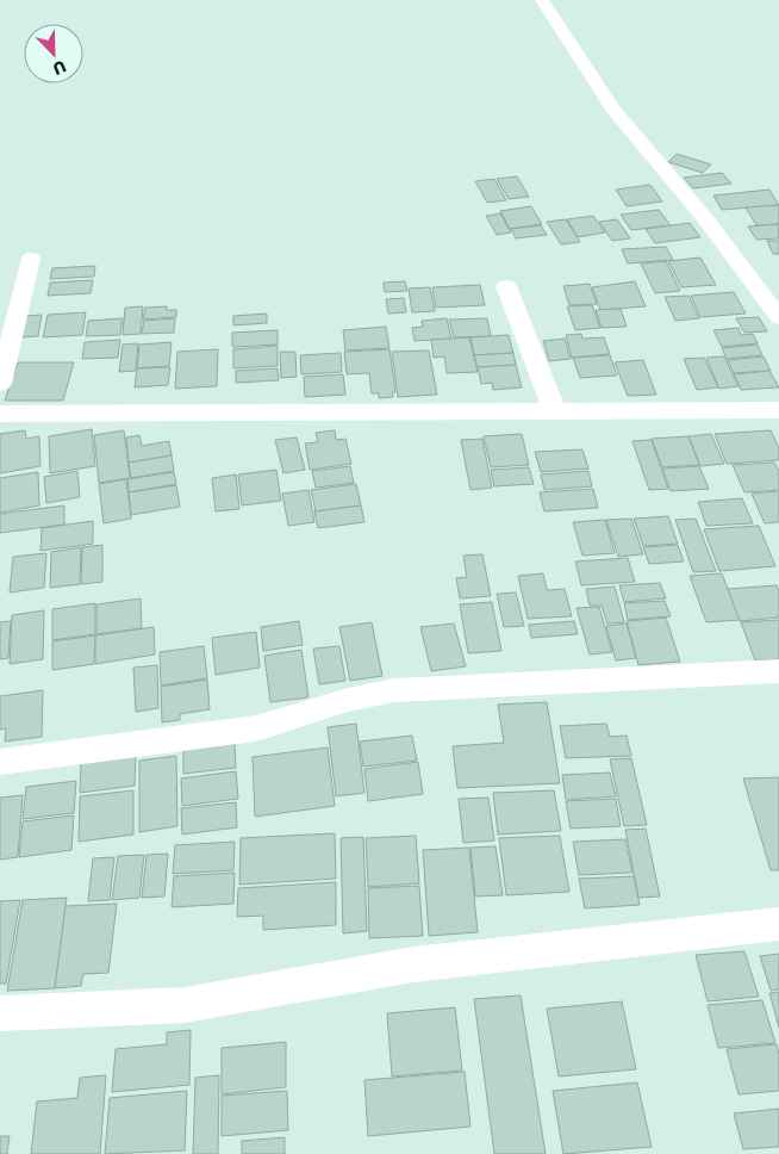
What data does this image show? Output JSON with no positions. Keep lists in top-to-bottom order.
{
  "north": "bottom right"
}
